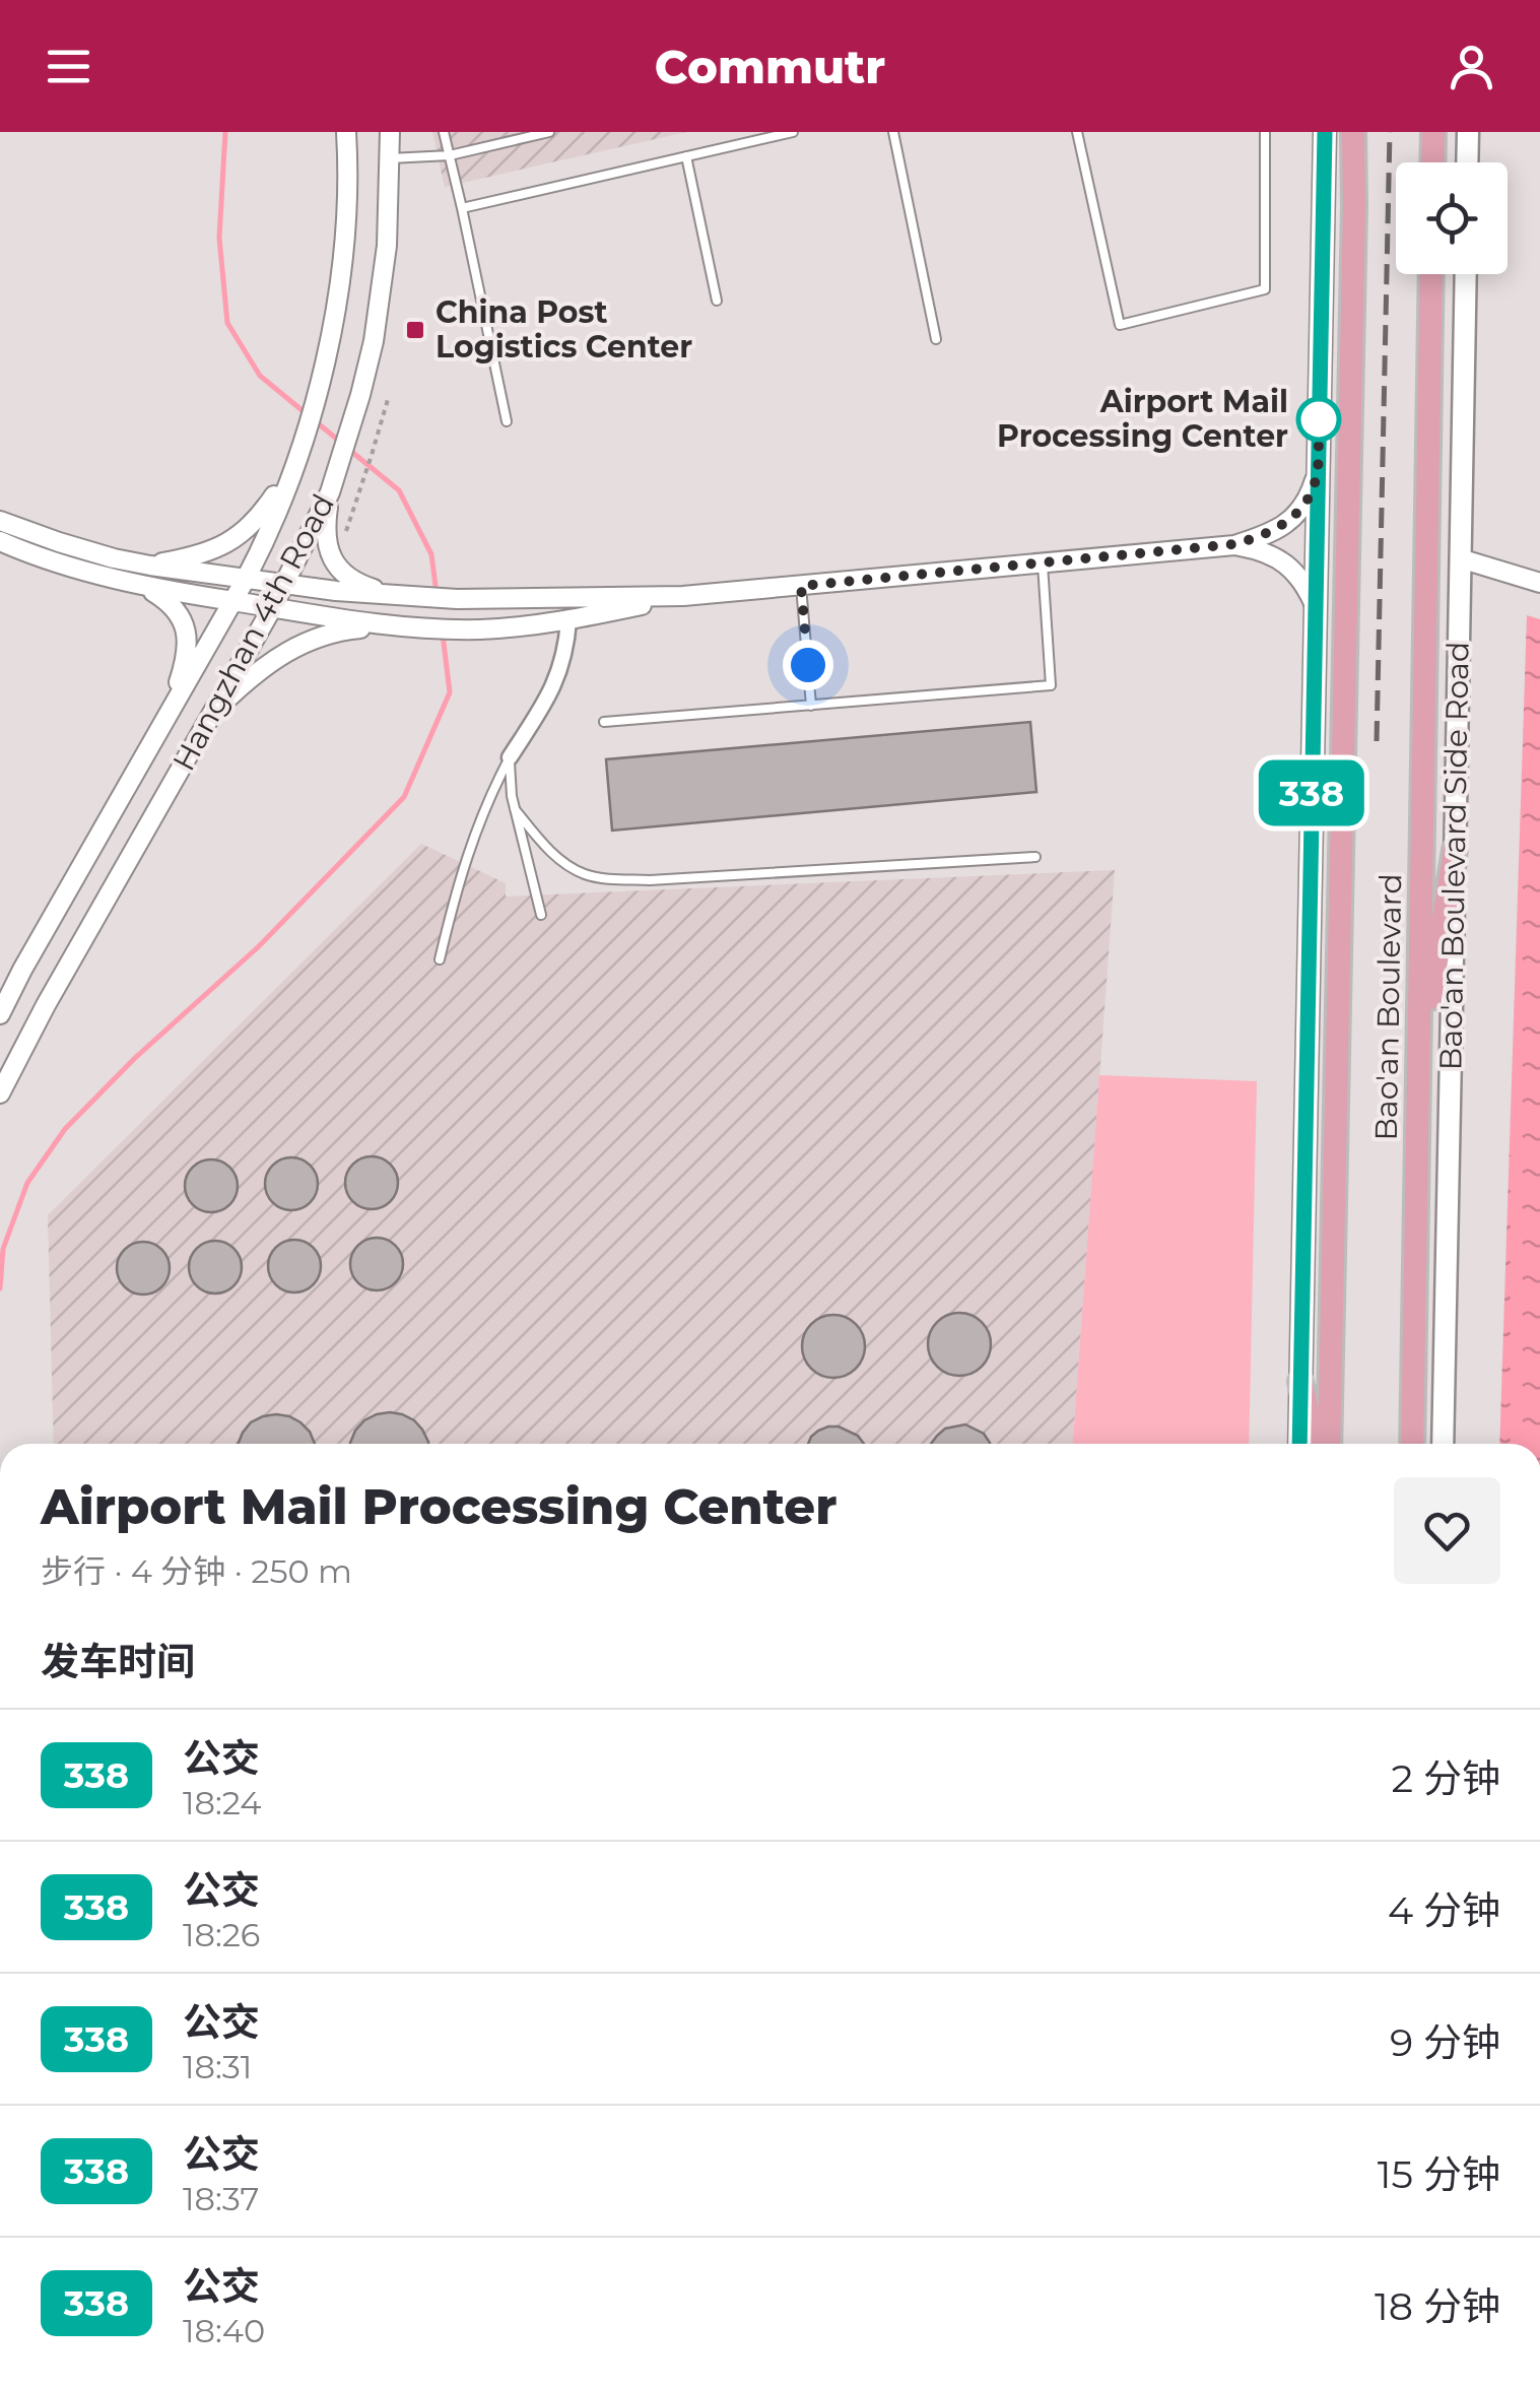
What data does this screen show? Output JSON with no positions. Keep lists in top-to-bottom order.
{
  "streets": {
    "main road": ["Bao'an Boulevard Side Road", "Bao'an Boulevard"],
    "street": ["Hangzhan 4th Road"]
  },
  "places": {
    "transit": ["China Post Logistics Center"],
    "other": ["Airport Mail Processing Center"]
  },
  "lines": ["bus line 338"],
  "page": {
    "header": "Commutr",
    "on_map": "338",
    "heading": [
      ["Airport Mail Processing Center", "步行 · 4 分钟 · 250 m"],
      "发车时间"
    ],
    "list": [
      {
        "mark": "338",
        "name": "公交",
        "note": "18:24",
        "value": "2 分钟"
      },
      {
        "mark": "338",
        "name": "公交",
        "note": "18:26",
        "value": "4 分钟"
      },
      {
        "mark": "338",
        "name": "公交",
        "note": "18:31",
        "value": "9 分钟"
      },
      {
        "mark": "338",
        "name": "公交",
        "note": "18:37",
        "value": "15 分钟"
      },
      {
        "mark": "338",
        "name": "公交",
        "note": "18:40",
        "value": "18 分钟"
      }
    ]
  }
}
